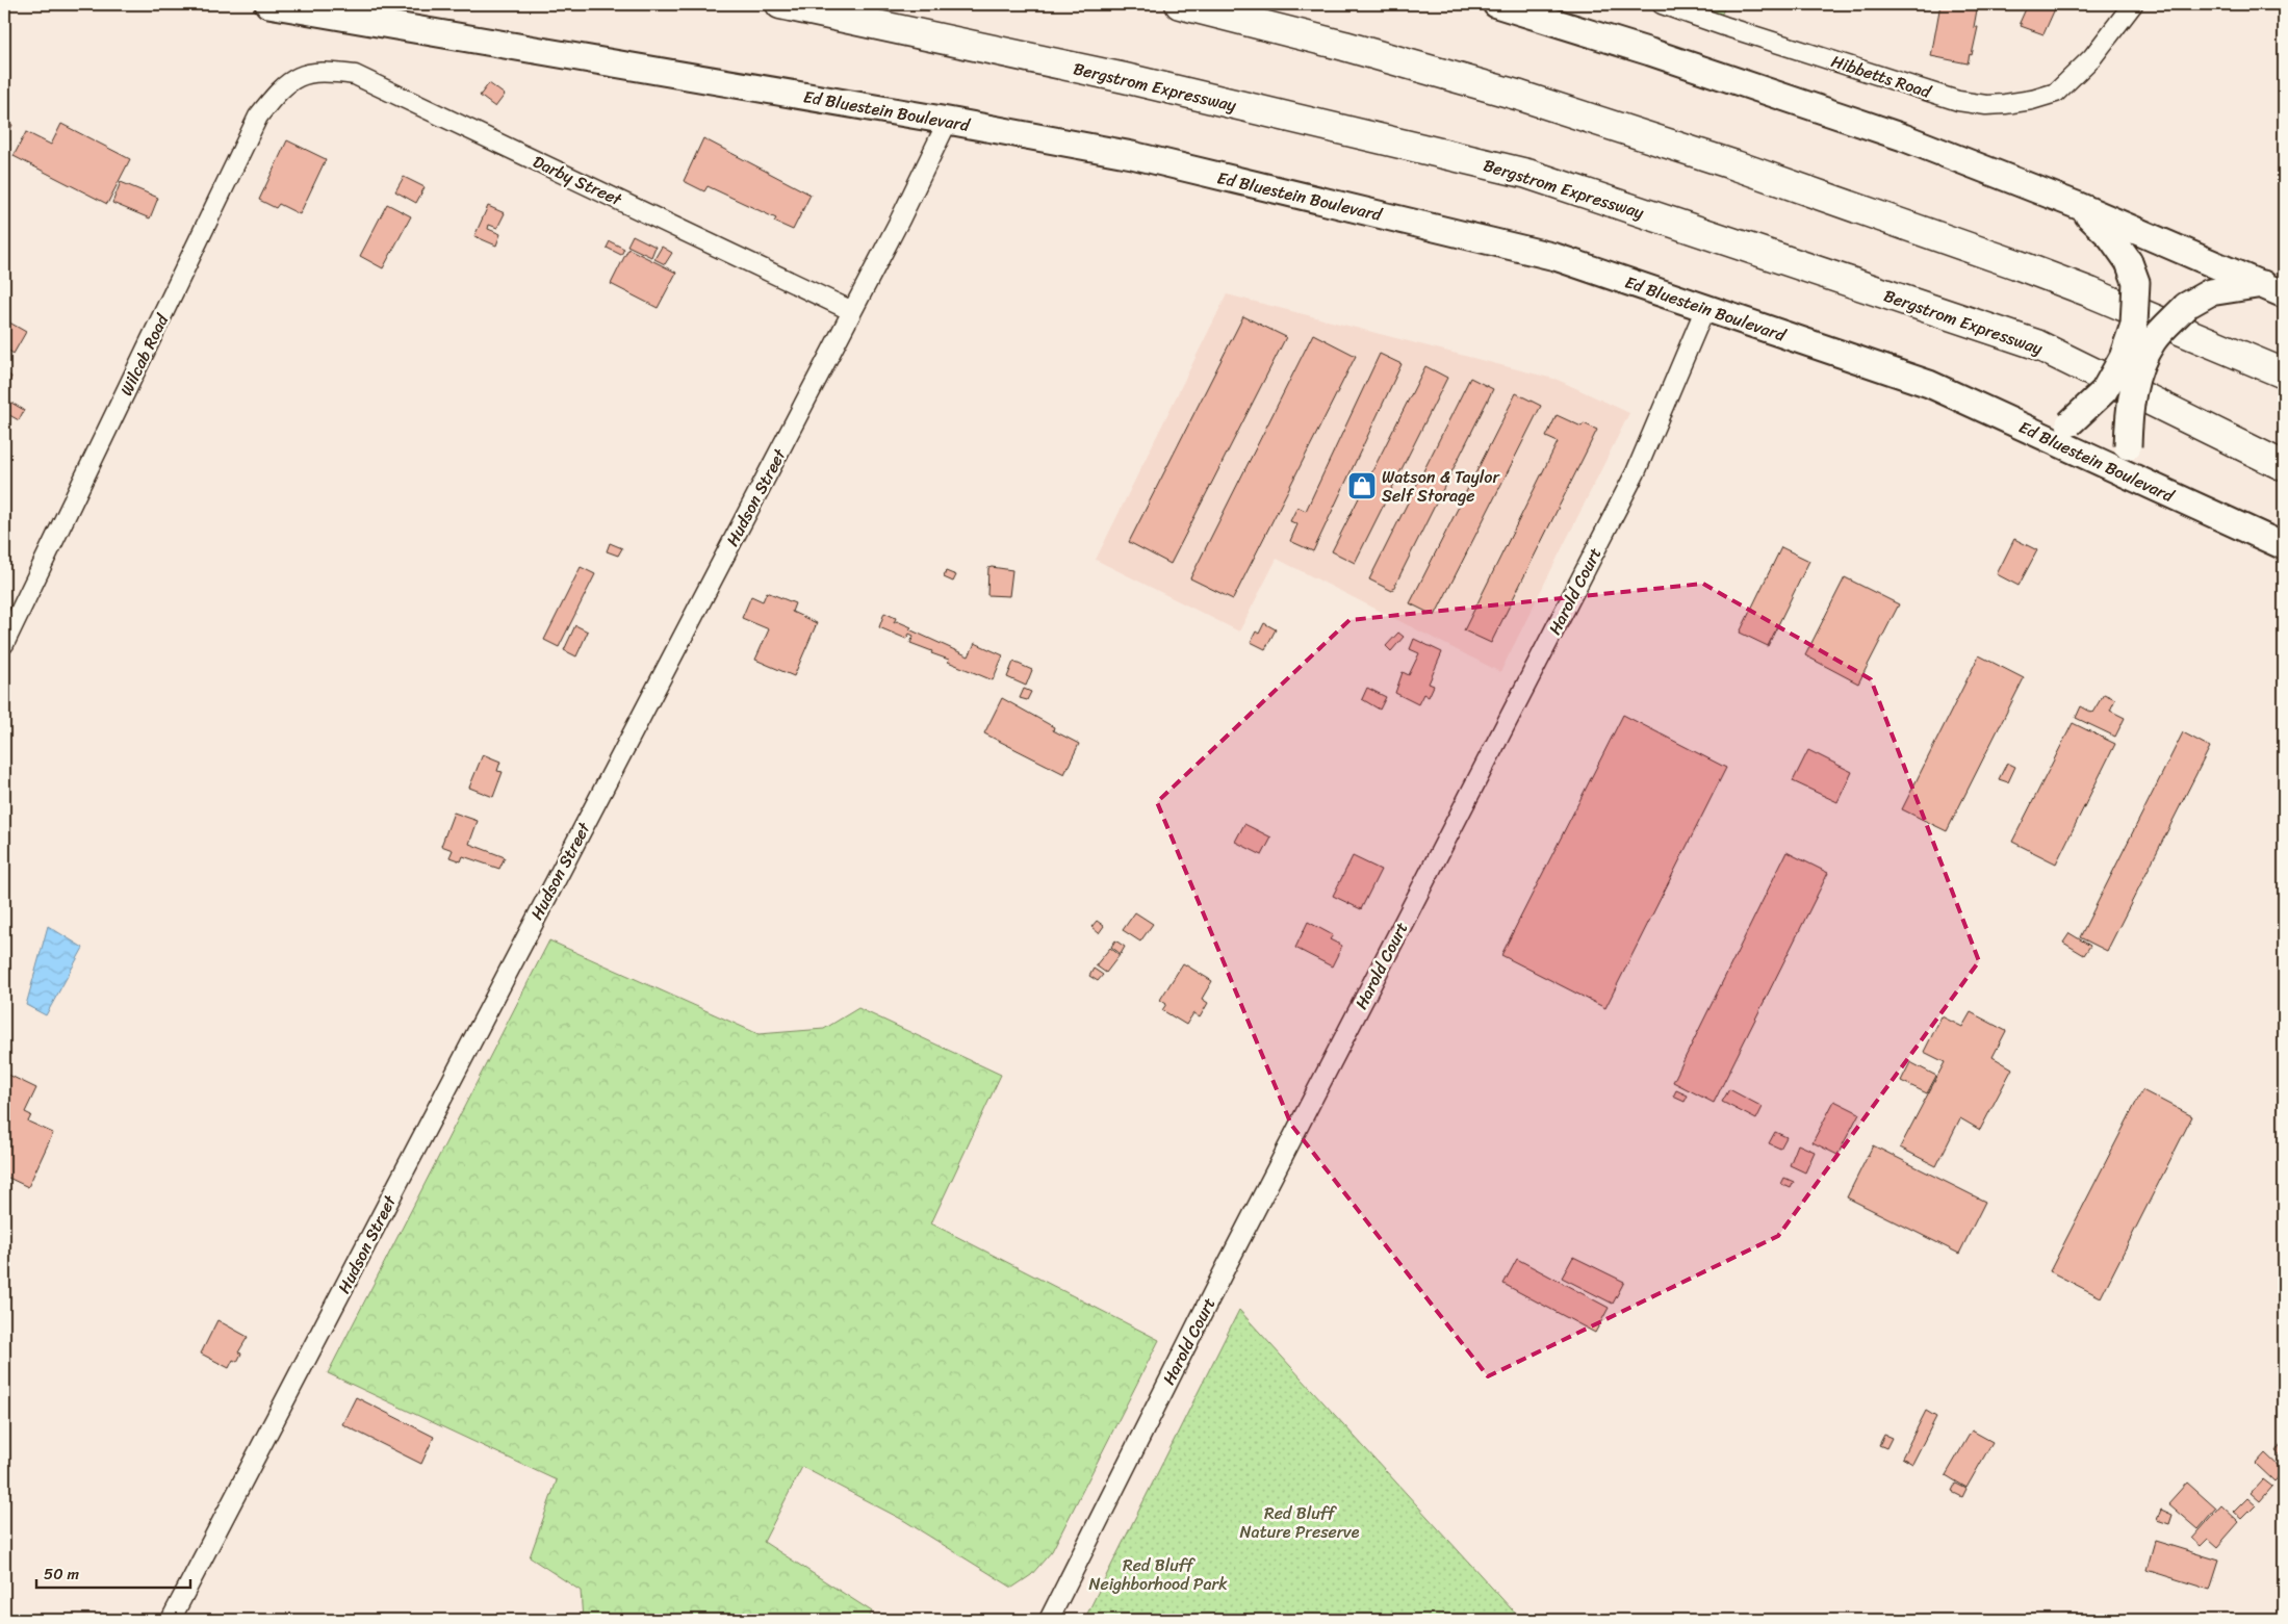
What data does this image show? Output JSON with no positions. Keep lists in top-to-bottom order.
{
  "streets": {
    "highway": ["Bergstrom Expressway"],
    "main road": ["Ed Bluestein Boulevard"],
    "street": [
      "Hibbetts Road",
      "Darby Street",
      "Wilcab Road",
      "Hudson Street",
      "Harold Court"
    ]
  },
  "crossings": [
    ["Ed Bluestein Boulevard", "Hudson Street"],
    ["Ed Bluestein Boulevard", "Harold Court"],
    ["Darby Street", "Wilcab Road"],
    ["Darby Street", "Hudson Street"]
  ],
  "parks": ["Red Bluff Nature Preserve", "Red Bluff Neighborhood Park"],
  "places": {
    "shop": ["Watson & Taylor Self Storage"]
  },
  "scale_bar": "50 m"
}
